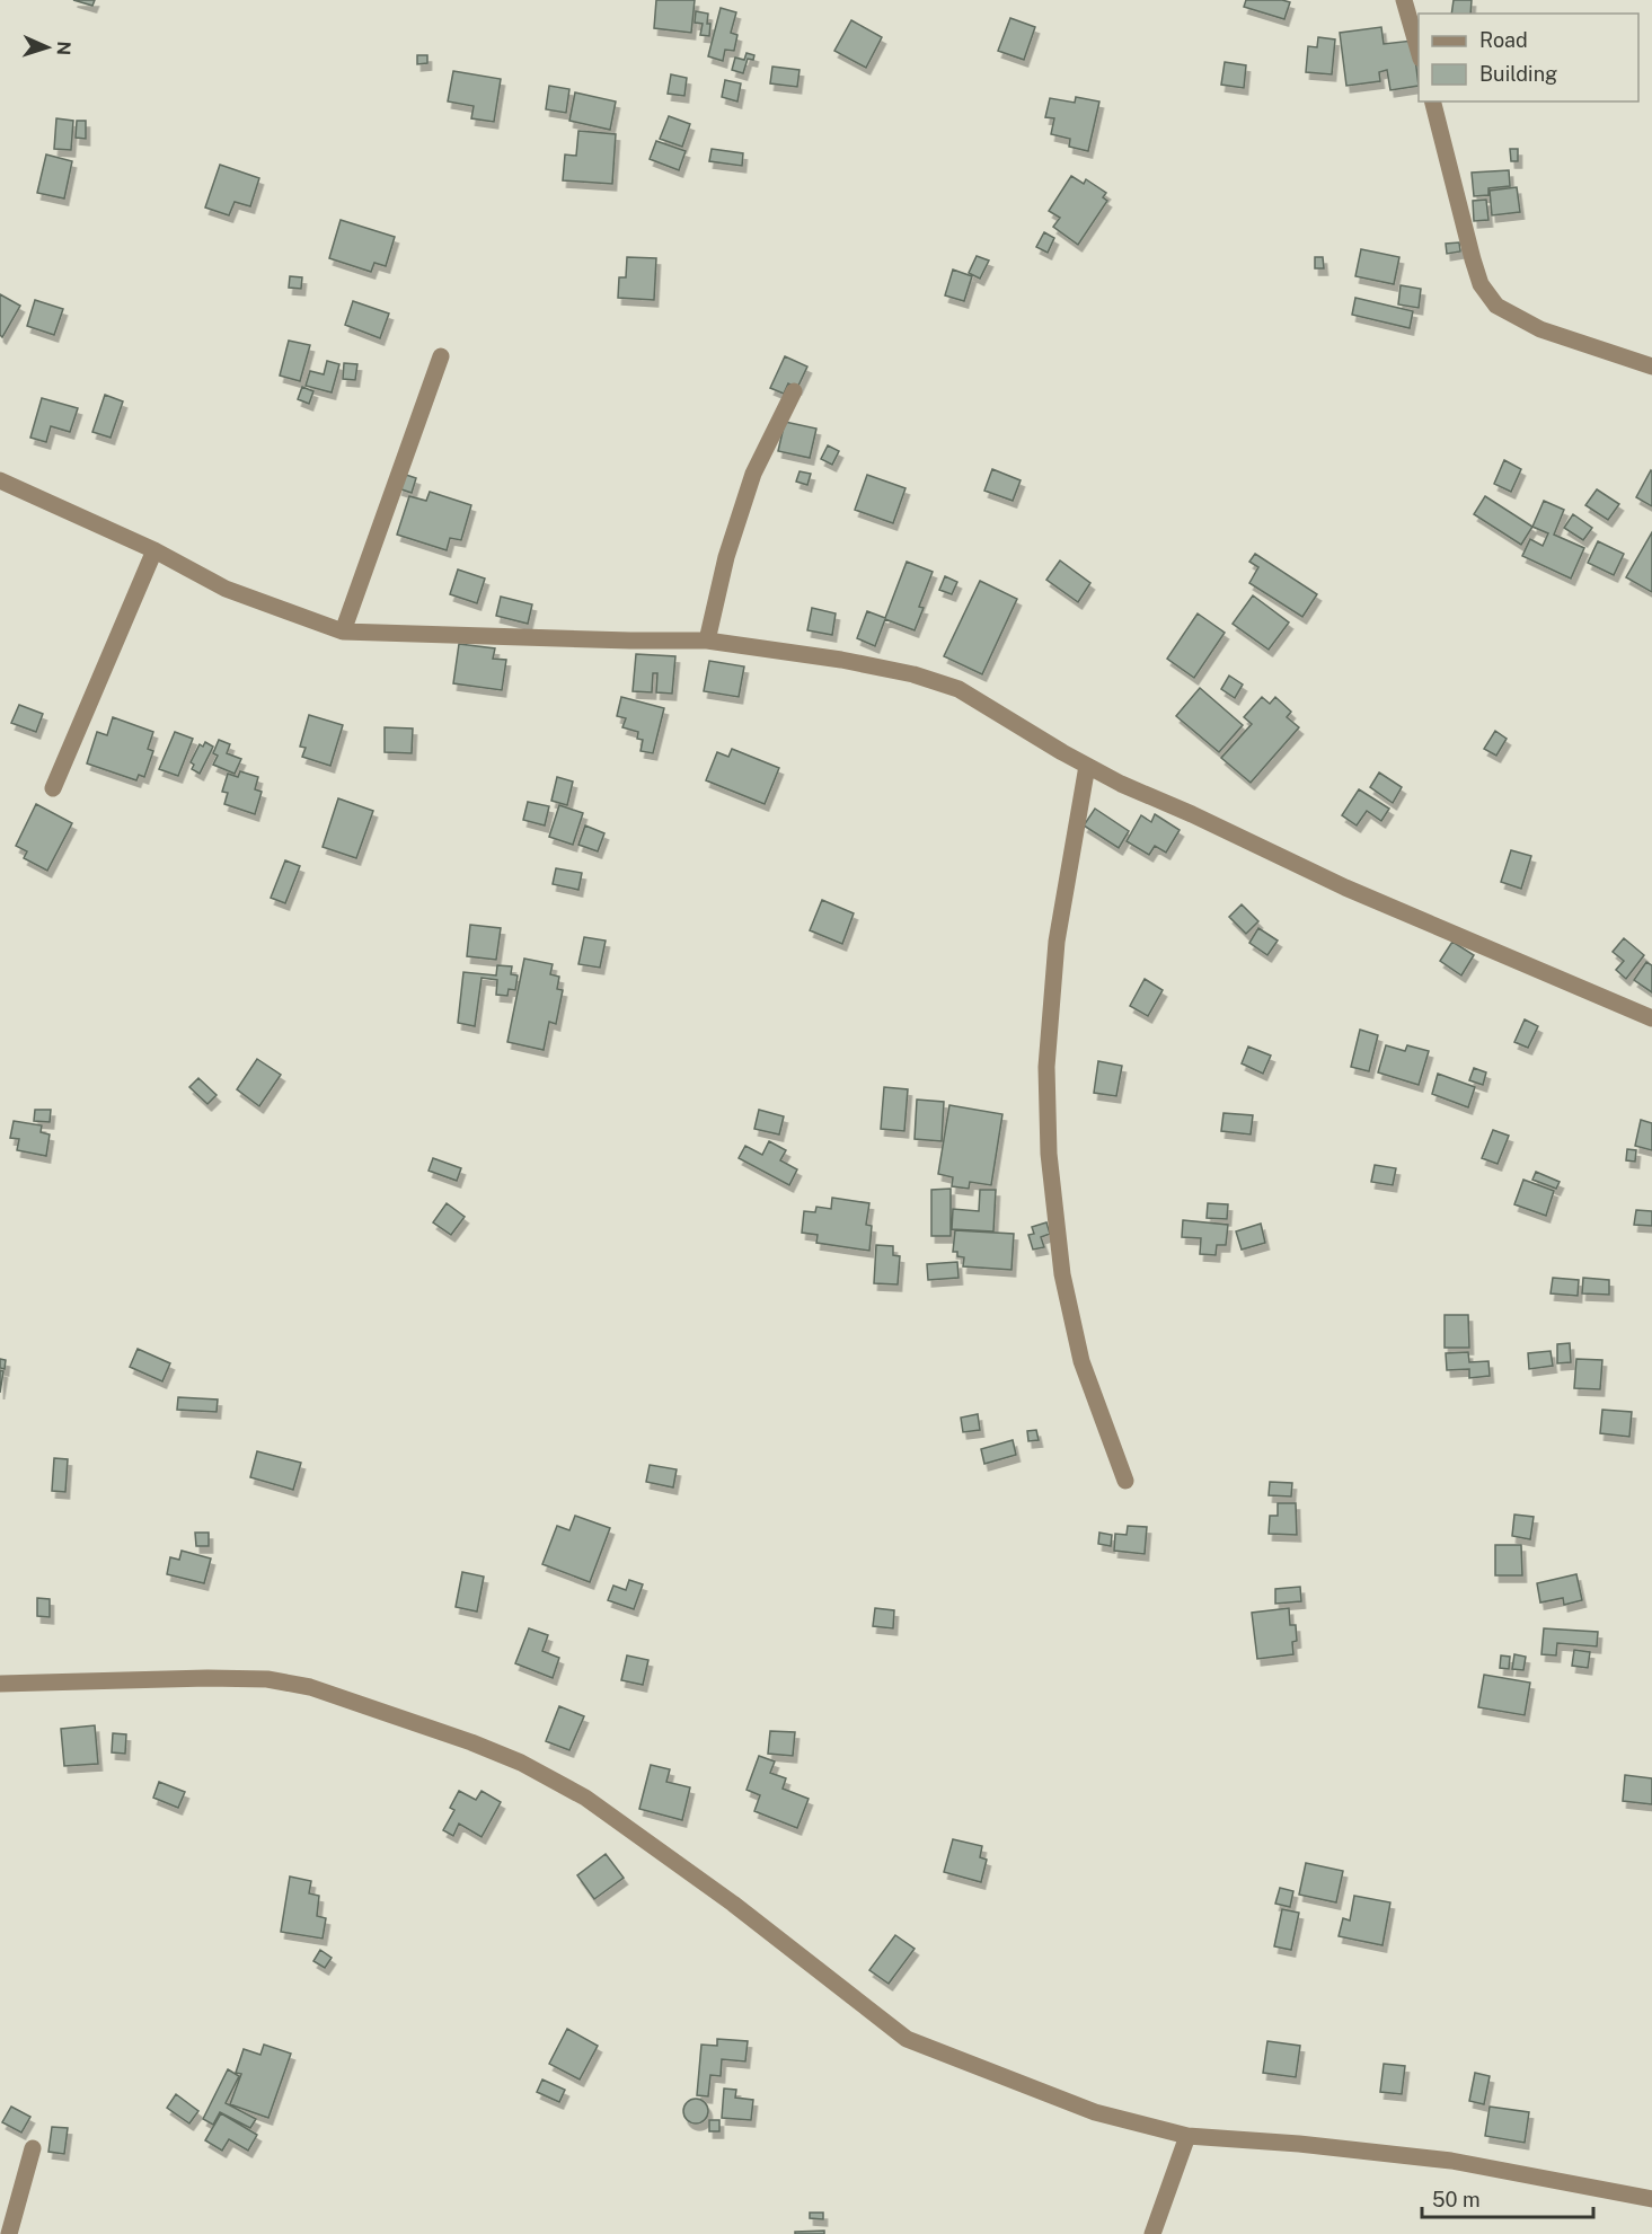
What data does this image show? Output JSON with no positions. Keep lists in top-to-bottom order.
{
  "legend": ["Road", "Building"],
  "scale_bar": "50 m",
  "north": "right"
}
